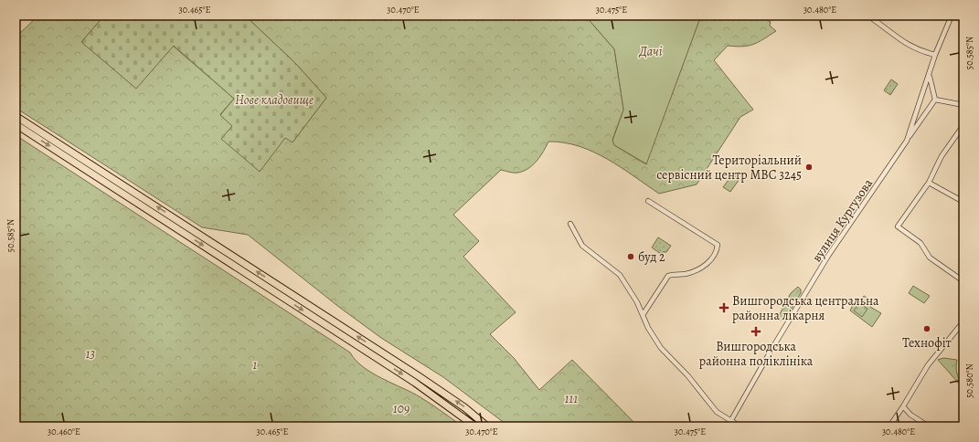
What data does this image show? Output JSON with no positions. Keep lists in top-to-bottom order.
{
  "streets": {
    "street": ["вулиця Кургузова"]
  },
  "parks": [
    "Дачі",
    "Нове кладовище",
    "13",
    "1",
    "111",
    "109"
  ],
  "places": {
    "other": ["Територіальний сервісний центр МВС 3245", "буд 2", "Технофіт"],
    "health": ["Вишгородська центральна районна лікарня", "Вишгородська районна поліклініка"]
  },
  "coordinates": [
    "30.465°E",
    "30.470°E",
    "30.475°E",
    "30.480°E",
    "50.585°N",
    "50.580°N",
    "30.460°E"
  ]
}
